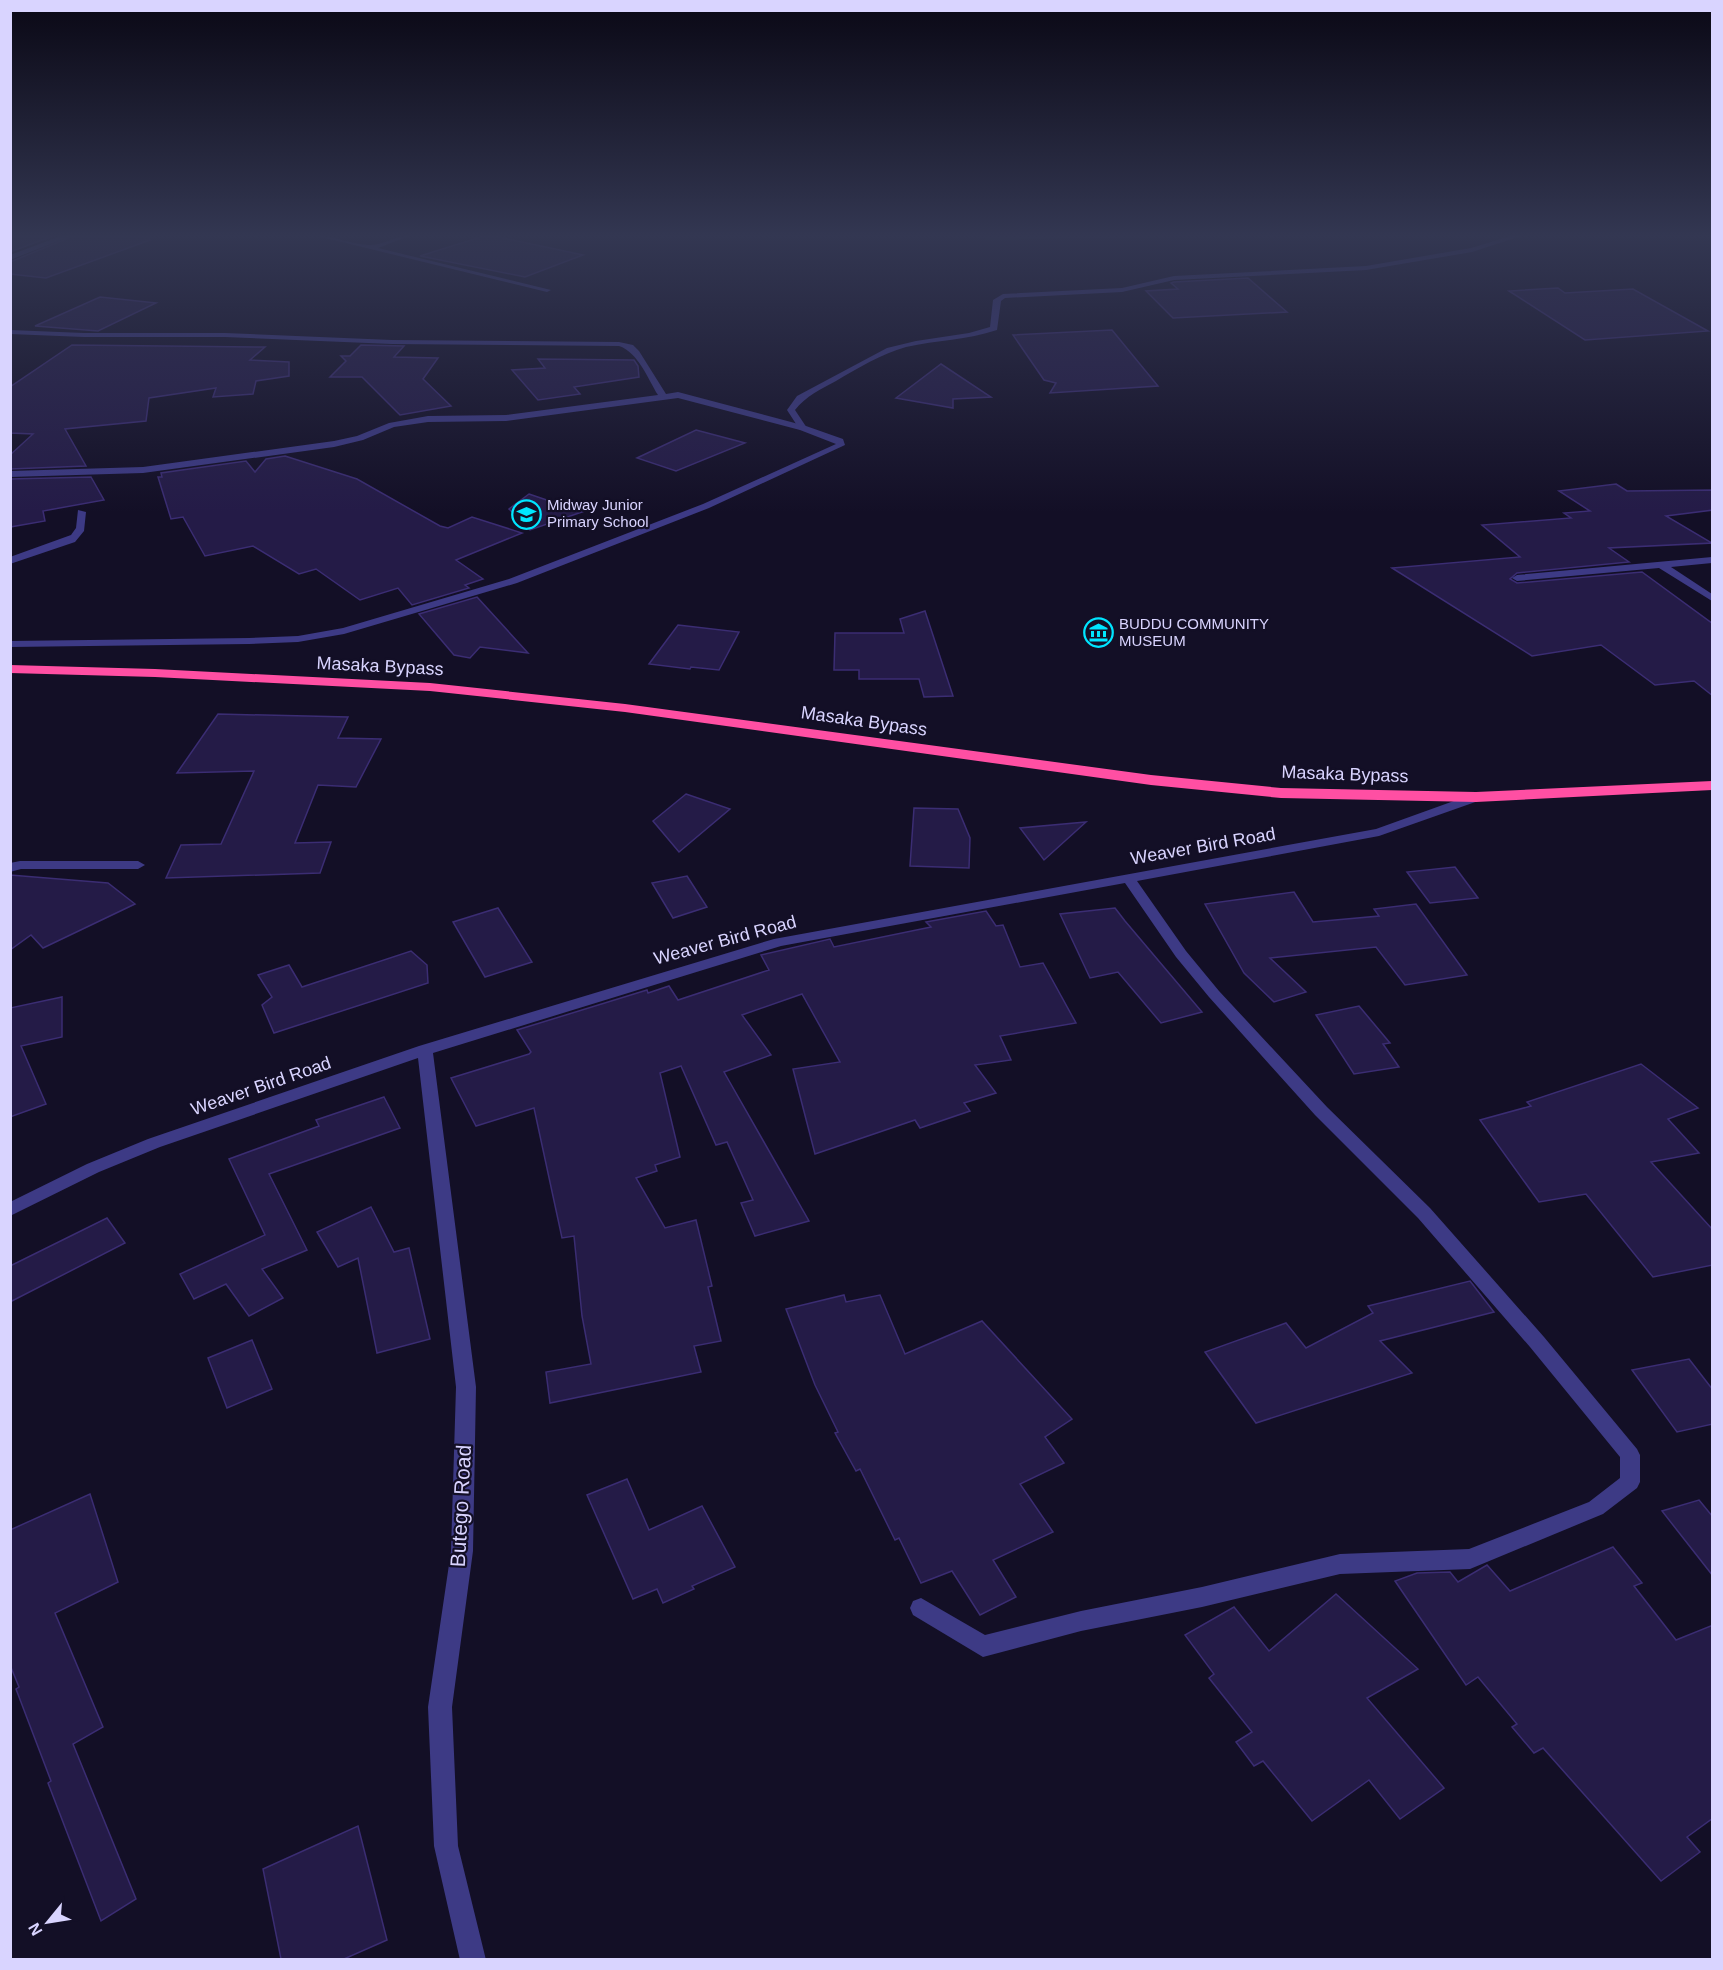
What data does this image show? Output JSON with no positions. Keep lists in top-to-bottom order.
{
  "streets": {
    "highway": ["Masaka Bypass"],
    "street": ["Weaver Bird Road", "Butego Road"]
  },
  "crossings": [
    ["Masaka Bypass", "Weaver Bird Road"],
    ["Weaver Bird Road", "Butego Road"]
  ],
  "places": {
    "school or university": ["Midway Junior Primary School"],
    "museum": ["BUDDU COMMUNITY MUSEUM"]
  },
  "north": "bottom left"
}
